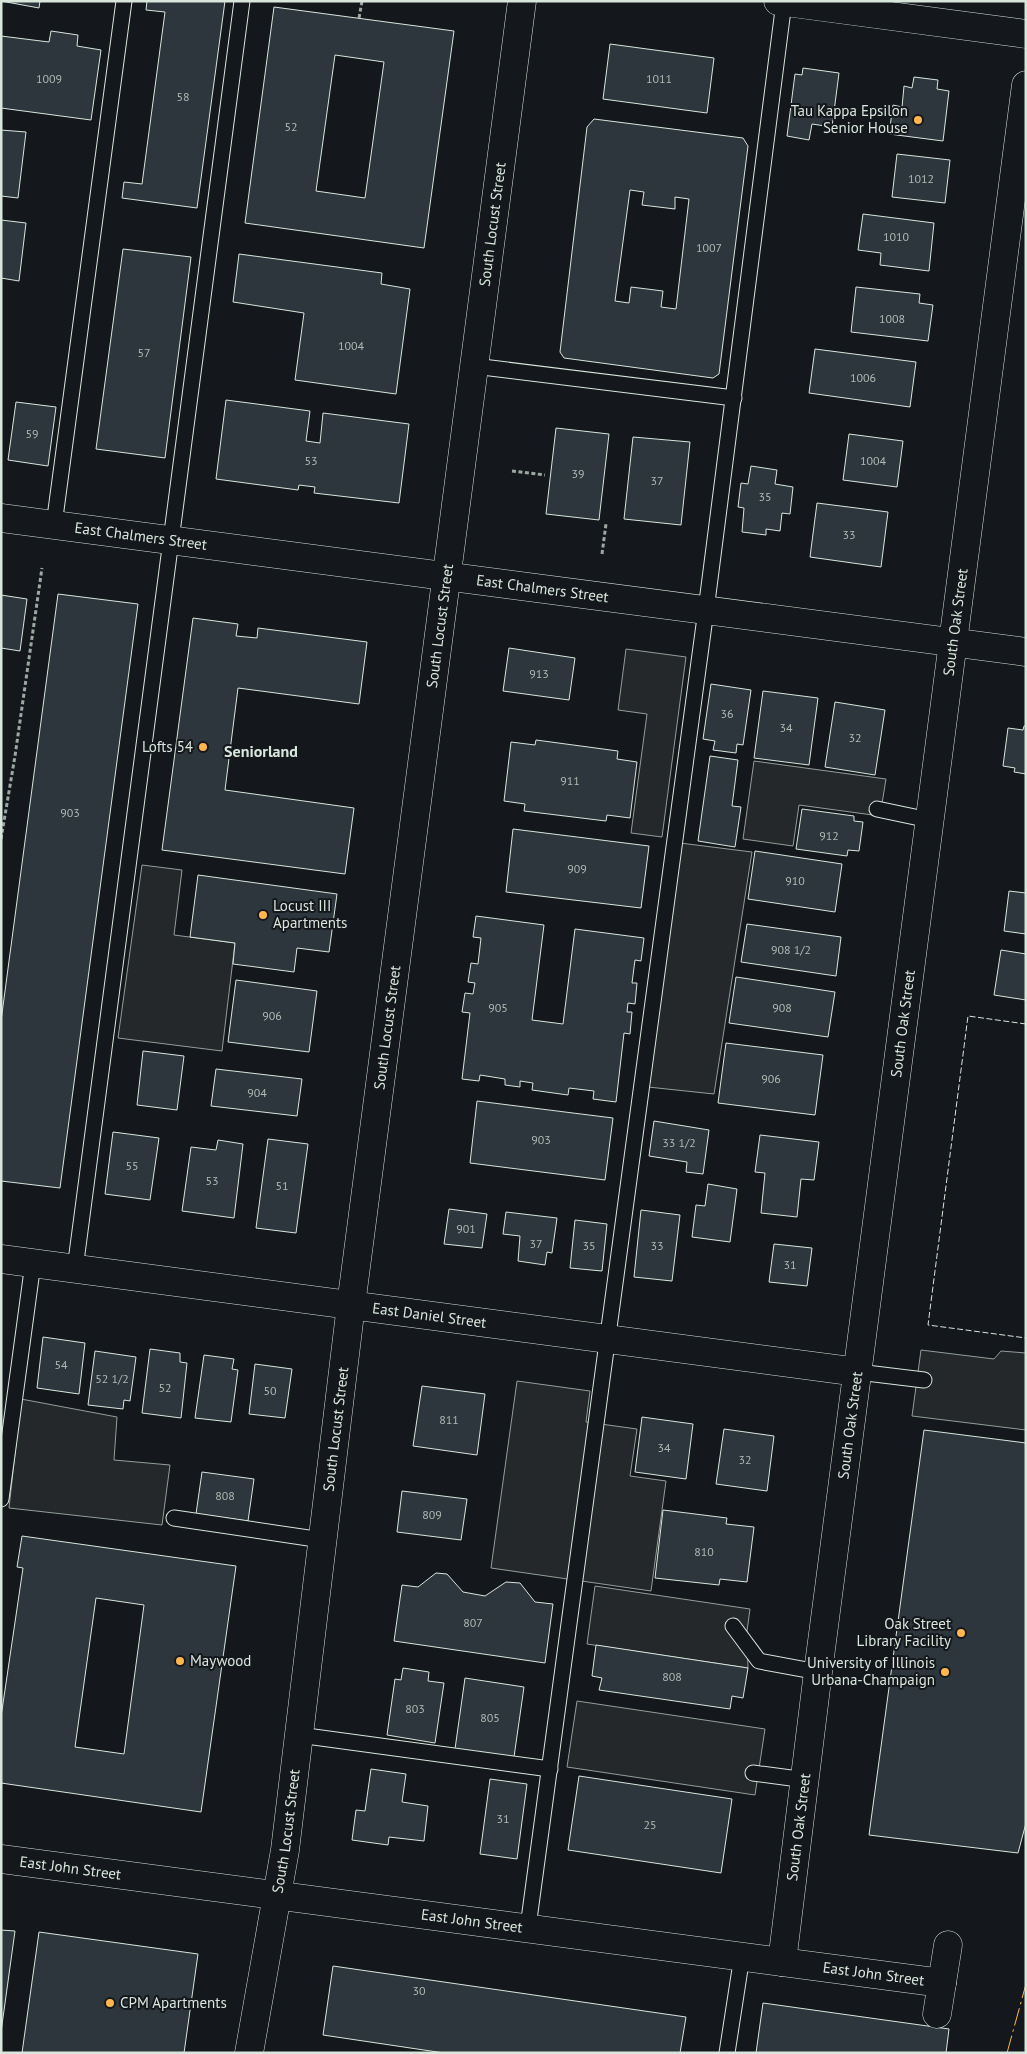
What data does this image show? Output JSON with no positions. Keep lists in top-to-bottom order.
{
  "streets": {
    "street": [
      "South Locust Street",
      "East Chalmers Street",
      "South Oak Street",
      "East Daniel Street",
      "East John Street"
    ]
  },
  "crossings": [
    ["South Locust Street", "East Chalmers Street"],
    ["South Locust Street", "East Daniel Street"],
    ["South Locust Street", "East John Street"],
    ["East Chalmers Street", "South Oak Street"],
    ["South Oak Street", "East Daniel Street"],
    ["South Oak Street", "East John Street"]
  ],
  "districts": ["Seniorland"],
  "places": [
    "Tau Kappa Epsilon Senior House",
    "Lofts 54",
    "Locust III Apartments",
    "Oak Street Library Facility",
    "Maywood",
    "University of Illinois Urbana-Champaign",
    "CPM Apartments"
  ],
  "house_numbers": [
    "1009",
    "1011",
    "58",
    "52",
    "1012",
    "1010",
    "1007",
    "1008",
    "1004",
    "57",
    "1006",
    "59",
    "53",
    "1004",
    "39",
    "37",
    "35",
    "33",
    "913",
    "36",
    "34",
    "32",
    "911",
    "903",
    "912",
    "909",
    "910",
    "908 1/2",
    "905",
    "908",
    "906",
    "906",
    "904",
    "903",
    "33 1/2",
    "55",
    "53",
    "51",
    "901",
    "37",
    "35",
    "33",
    "31",
    "54",
    "52 1/2",
    "52",
    "50",
    "811",
    "34",
    "32",
    "808",
    "809",
    "810",
    "807",
    "808",
    "803",
    "805",
    "31",
    "25",
    "30"
  ]
}
